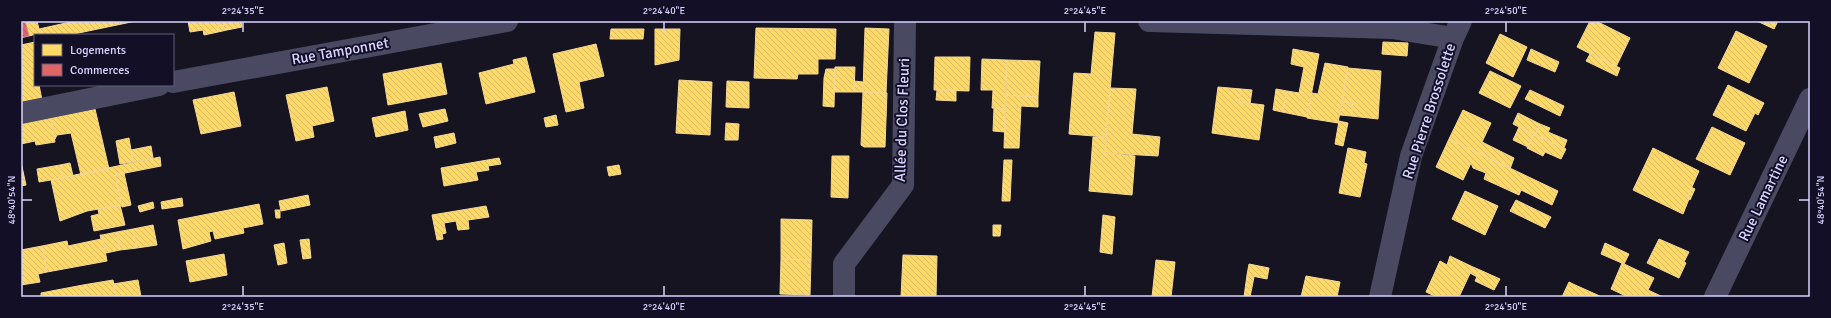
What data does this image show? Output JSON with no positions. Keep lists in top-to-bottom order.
{
  "streets": {
    "street": [
      "Rue Tamponnet",
      "Rue Pierre Brossolette",
      "Allée du Clos Fleuri",
      "Rue Lamartine"
    ]
  },
  "legend": ["Logements", "Commerces"],
  "coordinates": [
    "2°24'35\"E",
    "2°24'40\"E",
    "2°24'45\"E",
    "2°24'50\"E",
    "48°40'54\"N"
  ]
}
